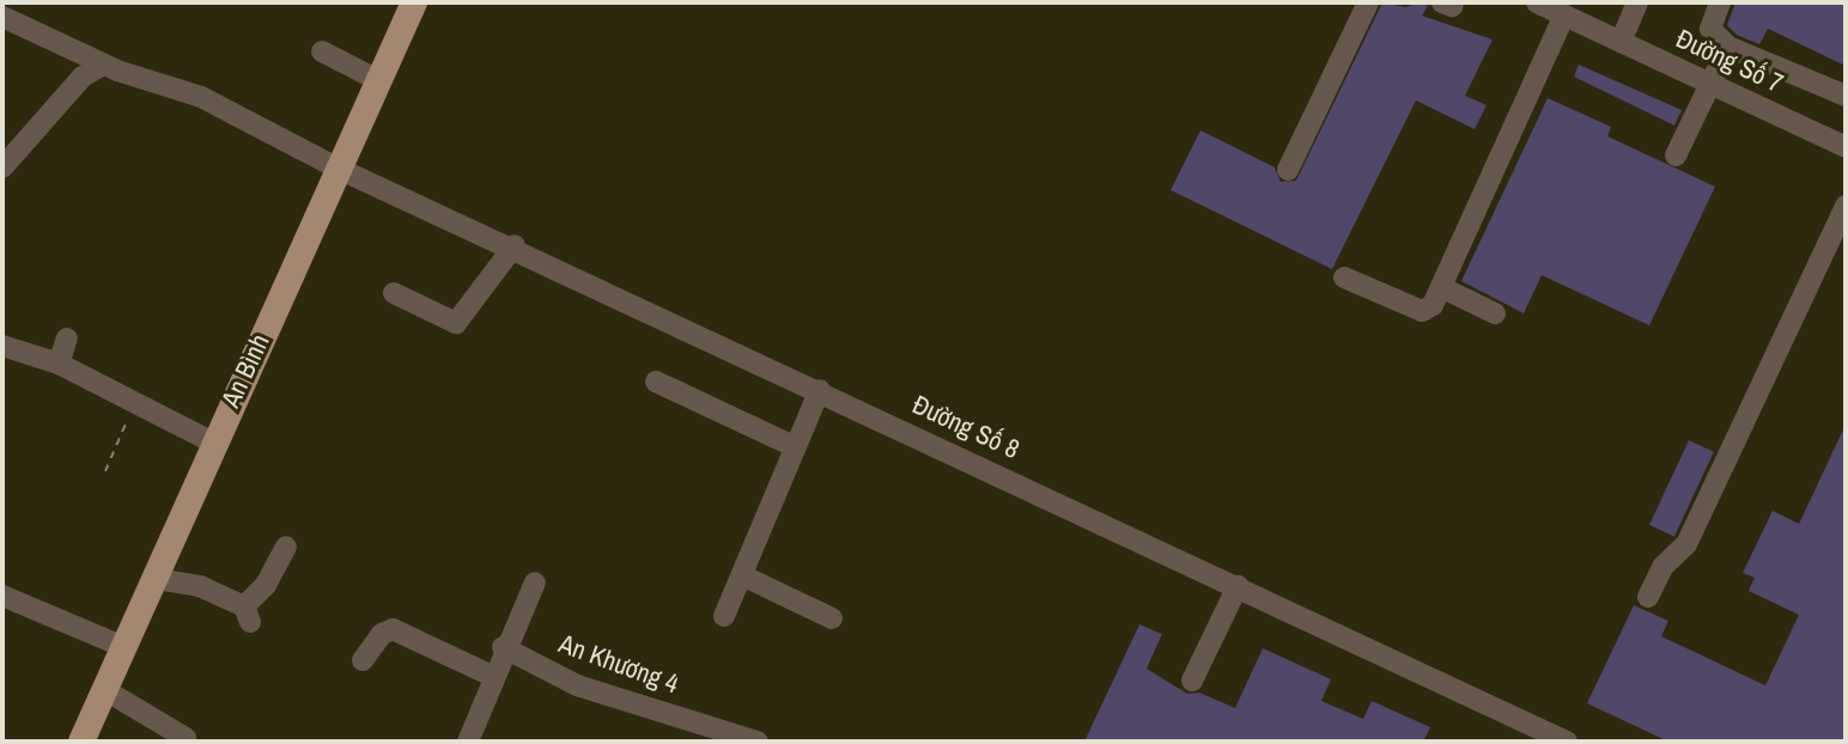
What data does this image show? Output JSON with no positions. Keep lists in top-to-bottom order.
{
  "streets": {
    "main road": ["An Bình"],
    "street": ["Đường Số 7", "Đường Số 8", "An Khương 4"]
  },
  "crossings": [
    ["An Bình", "Đường Số 8"]
  ]
}
